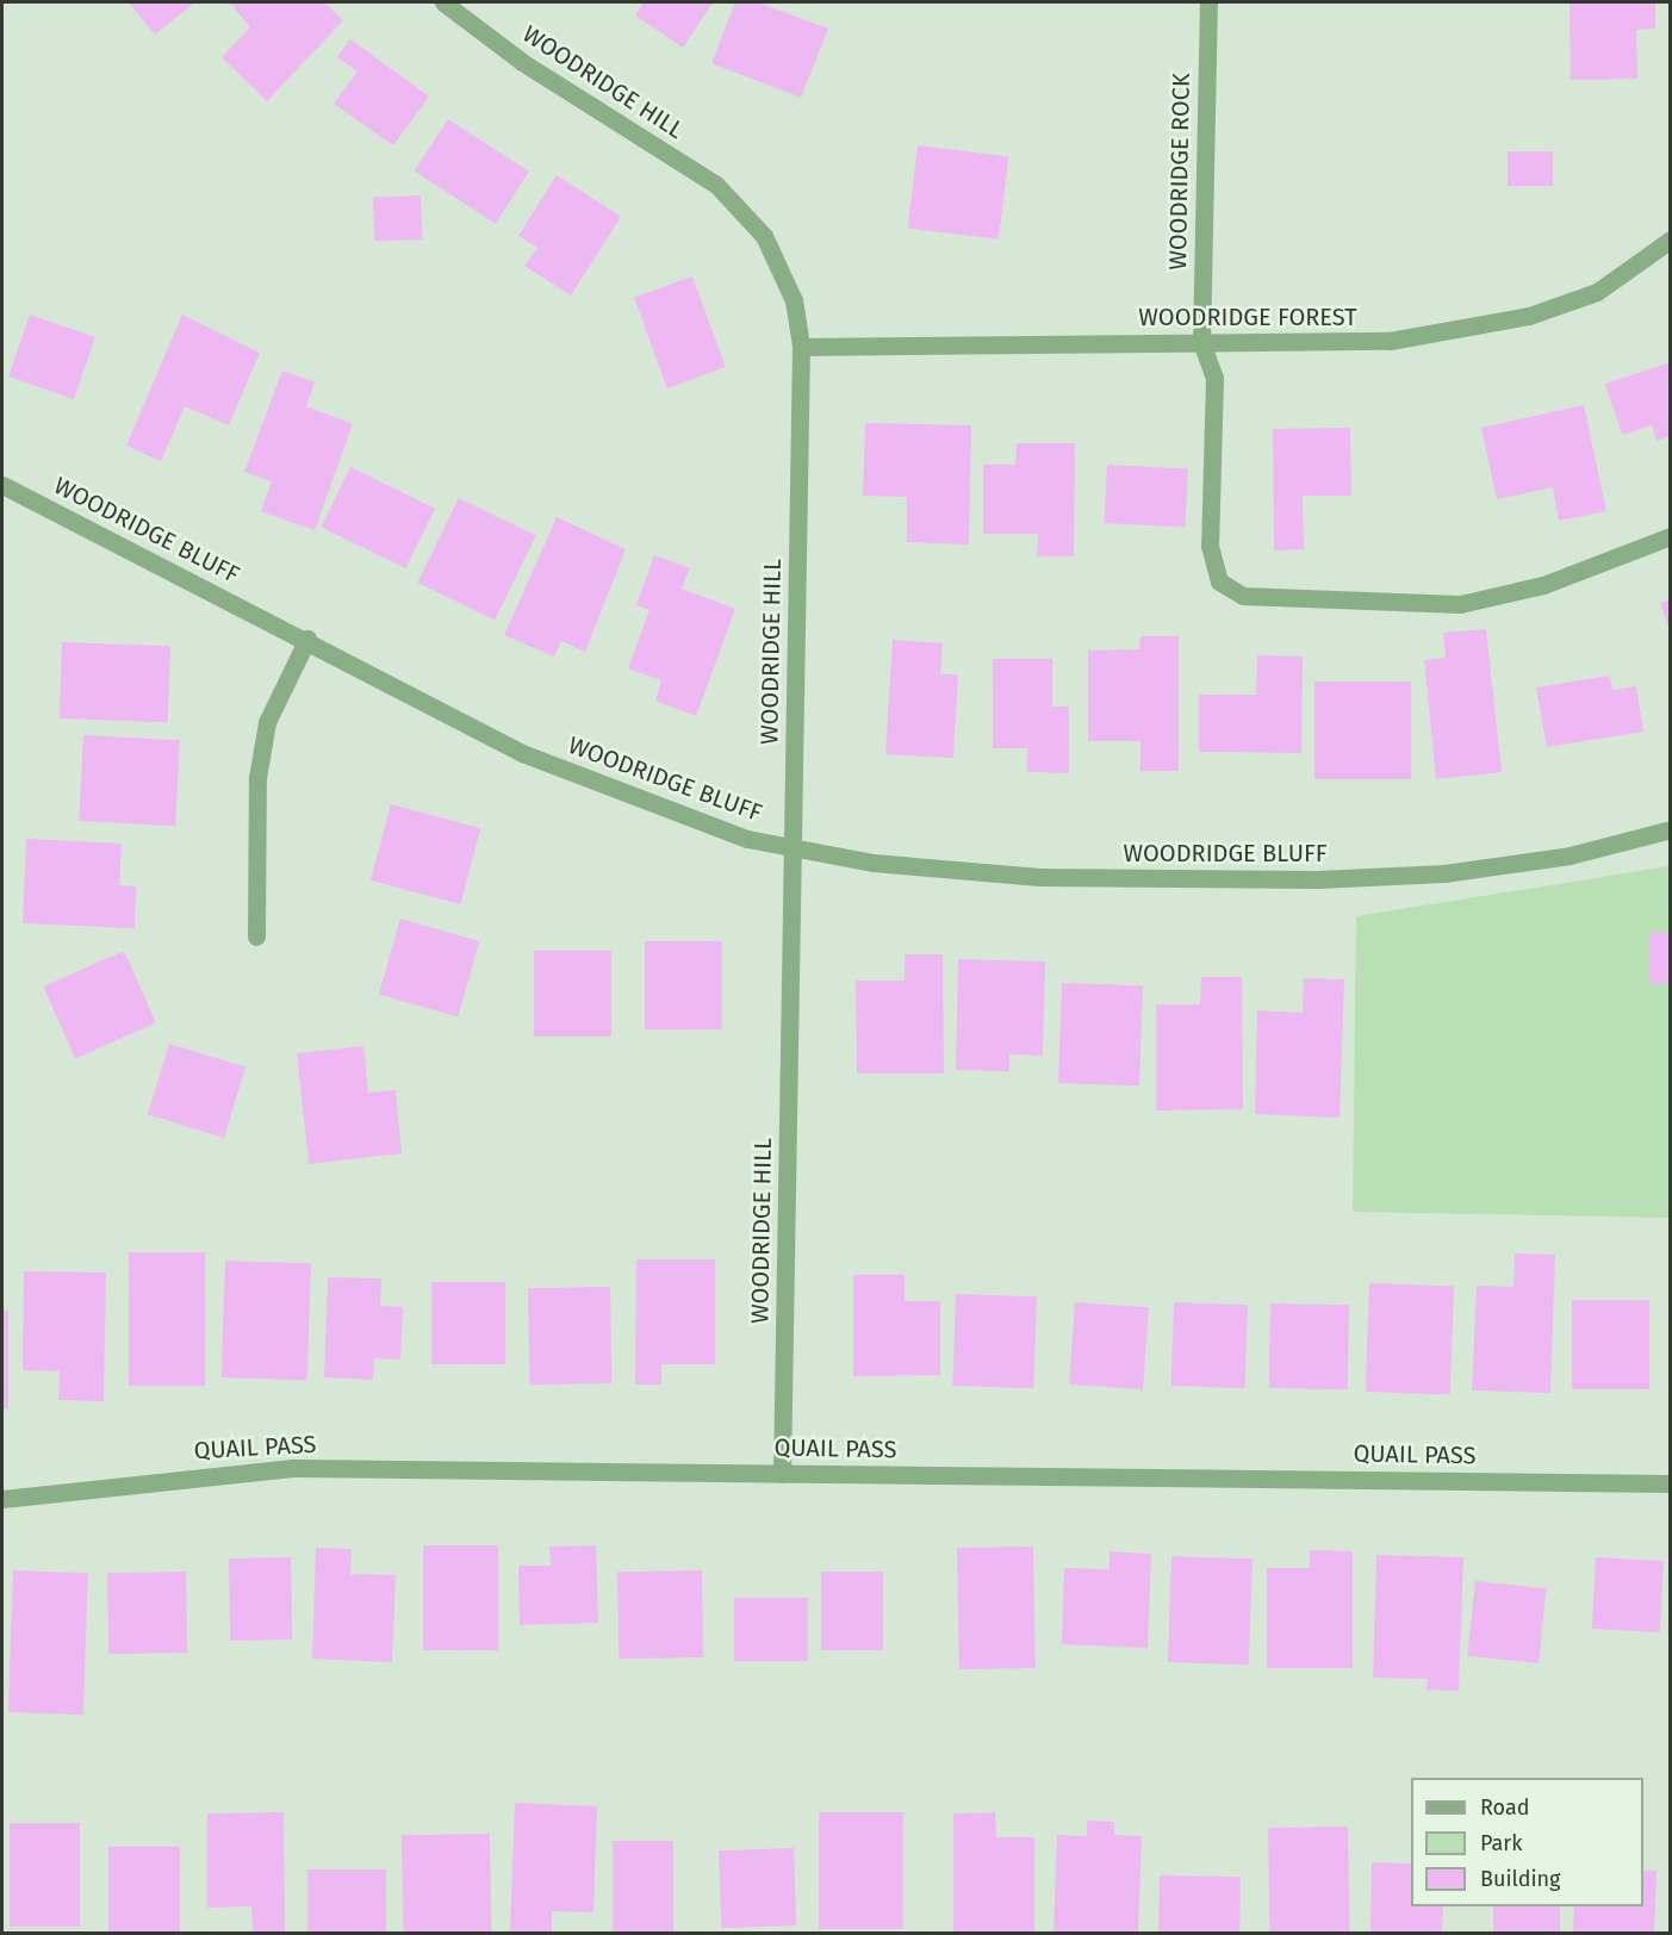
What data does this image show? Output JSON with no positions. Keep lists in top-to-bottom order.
{
  "streets": {
    "street": [
      "WOODRIDGE HILL",
      "WOODRIDGE ROCK",
      "WOODRIDGE FOREST",
      "WOODRIDGE BLUFF",
      "QUAIL PASS"
    ]
  },
  "crossings": [
    ["WOODRIDGE HILL", "WOODRIDGE FOREST"],
    ["WOODRIDGE HILL", "WOODRIDGE BLUFF"],
    ["WOODRIDGE HILL", "QUAIL PASS"],
    ["WOODRIDGE ROCK", "WOODRIDGE FOREST"]
  ],
  "legend": ["Road", "Park", "Building"]
}
